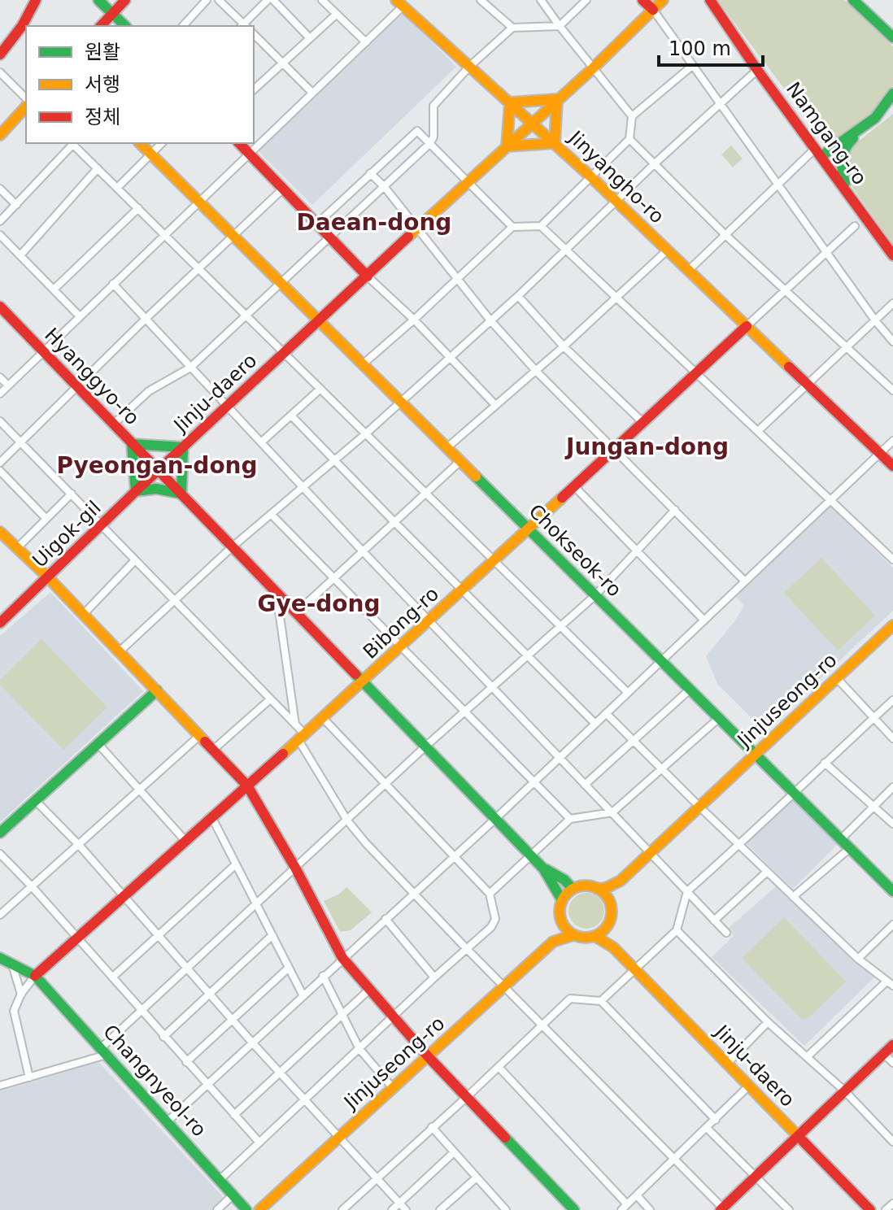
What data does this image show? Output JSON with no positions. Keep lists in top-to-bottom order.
{
  "streets": {
    "street": [
      "Namgang-ro",
      "Jinyangho-ro",
      "Hyanggyo-ro",
      "Jinju-daero",
      "Uigok-gil",
      "Chokseok-ro",
      "Bibong-ro",
      "Jinjuseong-ro",
      "Changnyeol-ro"
    ]
  },
  "crossings": [
    ["Jinyangho-ro", "Jinju-daero"],
    ["Jinyangho-ro", "Bibong-ro"],
    ["Hyanggyo-ro", "Jinju-daero"],
    ["Hyanggyo-ro", "Uigok-gil"],
    ["Jinju-daero", "Uigok-gil"],
    ["Jinju-daero", "Chokseok-ro"],
    ["Chokseok-ro", "Bibong-ro"],
    ["Chokseok-ro", "Jinjuseong-ro"],
    ["Bibong-ro", "Changnyeol-ro"]
  ],
  "districts": [
    "Daean-dong",
    "Jungan-dong",
    "Pyeongan-dong",
    "Gye-dong"
  ],
  "legend": ["원활", "서행", "정체"],
  "scale_bar": "100 m"
}
